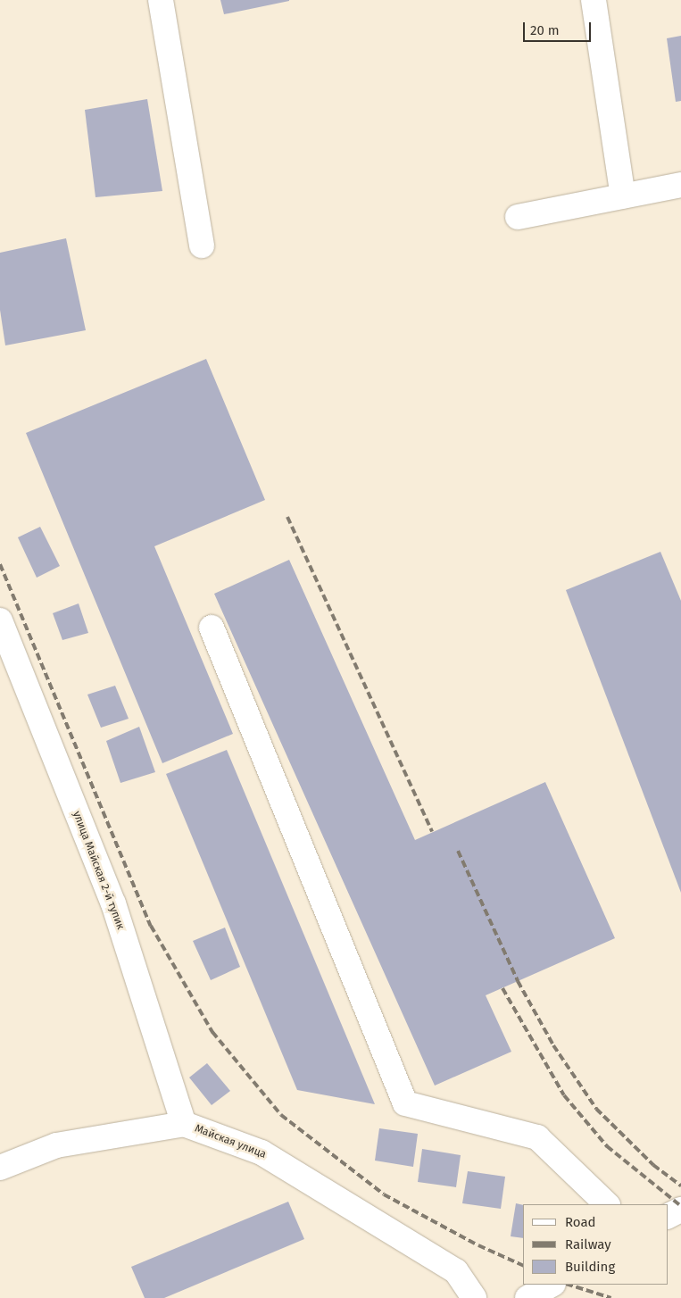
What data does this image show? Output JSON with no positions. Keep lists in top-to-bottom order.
{
  "streets": {
    "street": ["улица Майская 2-й тупик", "Майская улица"]
  },
  "crossings": [
    ["улица Майская 2-й тупик", "Майская улица"]
  ],
  "legend": ["Road", "Railway", "Building"],
  "scale_bar": "20 m"
}
